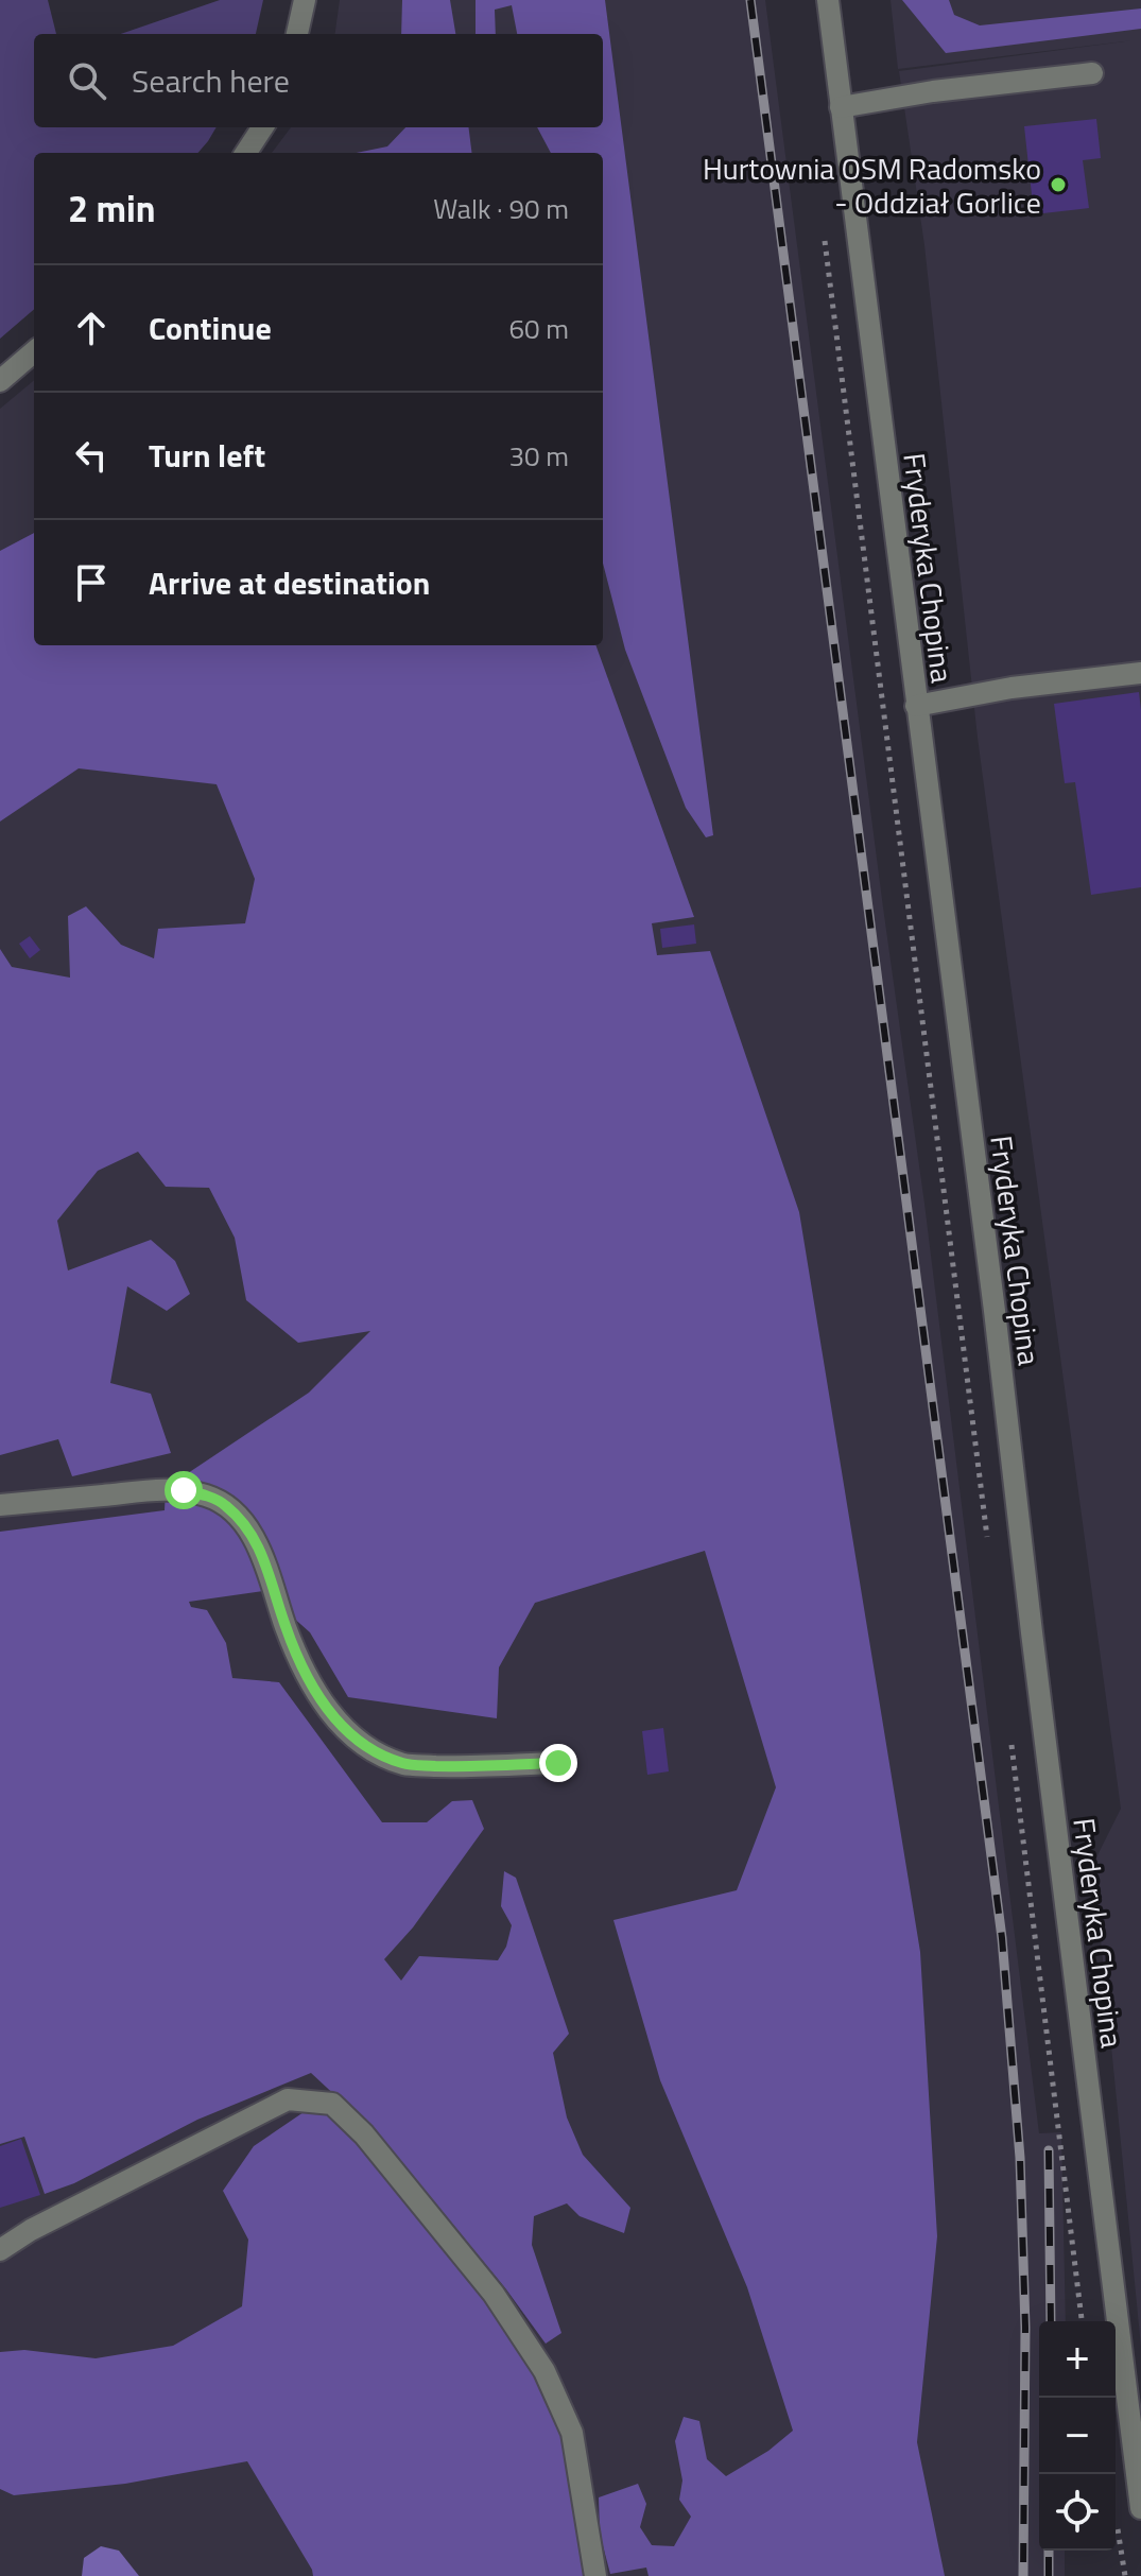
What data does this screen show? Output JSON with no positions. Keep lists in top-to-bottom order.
{
  "streets": {
    "street": ["Fryderyka Chopina"]
  },
  "places": ["Hurtownia OSM Radomsko - Oddział Gorlice"],
  "page": {
    "search": "Search here",
    "heading": ["2 min", "Walk · 90 m"],
    "list": [
      ["Continue", "60 m"],
      ["Turn left", "30 m"],
      "Arrive at destination"
    ],
    "map_buttons": ["+", "−"]
  }
}
